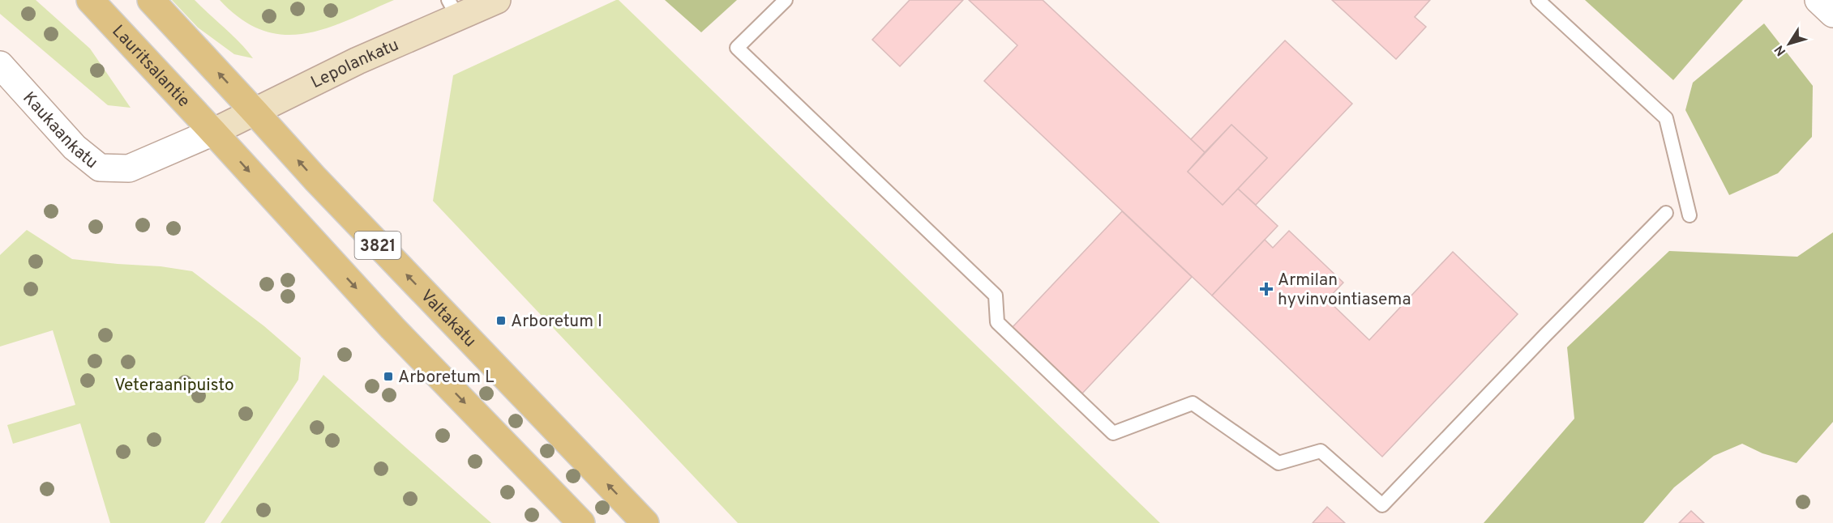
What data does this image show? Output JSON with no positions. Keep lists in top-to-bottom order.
{
  "streets": {
    "main road": [
      "Lepolankatu",
      "Lauritsalantie",
      "3821",
      "Valtakatu"
    ],
    "street": ["Kaukaankatu"]
  },
  "crossings": [
    ["Lepolankatu", "Lauritsalantie"],
    ["Lepolankatu", "Kaukaankatu"],
    ["Lepolankatu", "3821"],
    ["Lepolankatu", "Valtakatu"],
    ["Lauritsalantie", "Kaukaankatu"],
    ["Lauritsalantie", "3821"],
    ["Kaukaankatu", "3821"],
    ["3821", "Valtakatu"]
  ],
  "parks": ["Veteraanipuisto"],
  "places": {
    "health": ["Armilan hyvinvointiasema"],
    "transit": ["Arboretum I", "Arboretum L"]
  },
  "north": "bottom left"
}
